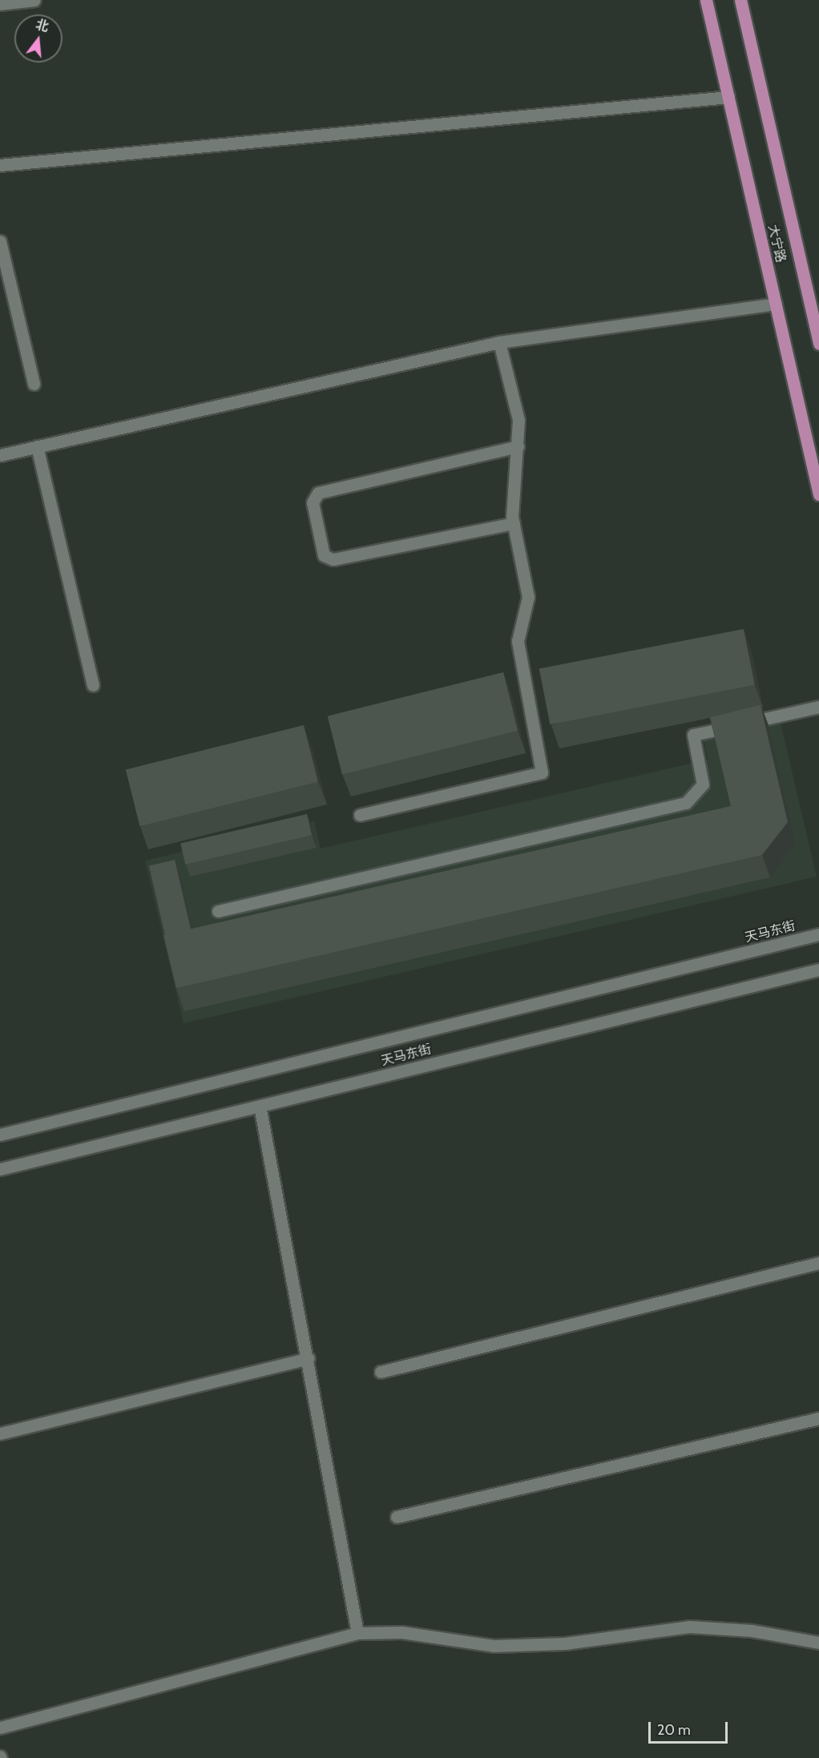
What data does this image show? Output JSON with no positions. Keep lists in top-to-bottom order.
{
  "streets": {
    "main road": ["大宁路"],
    "street": ["天马东街"]
  },
  "scale_bar": "20 m",
  "north": "top"
}
